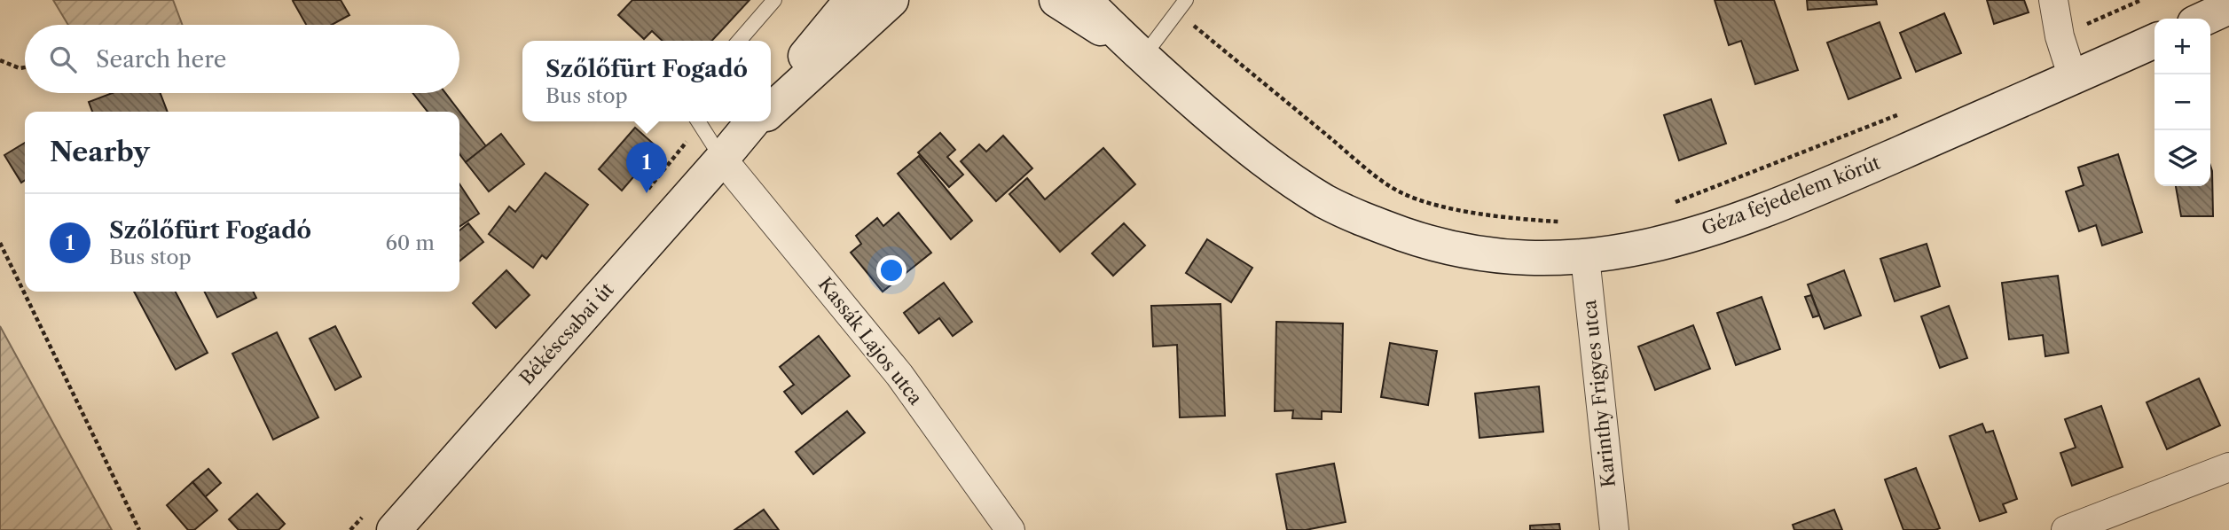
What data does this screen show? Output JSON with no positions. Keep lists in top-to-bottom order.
{
  "streets": {
    "street": [
      "Géza fejedelem körút",
      "Békéscsabai út",
      "Kassák Lajos utca",
      "Karinthy Frigyes utca"
    ]
  },
  "crossings": [
    ["Géza fejedelem körút", "Karinthy Frigyes utca"],
    ["Békéscsabai út", "Kassák Lajos utca"]
  ],
  "page": {
    "map_buttons": ["+", "−"],
    "search": "Search here",
    "popup": ["Szőlőfürt Fogadó", "Bus stop"],
    "heading": "Nearby",
    "pins": "1",
    "list": [
      {
        "mark": "1",
        "name": "Szőlőfürt Fogadó",
        "note": "Bus stop",
        "value": "60 m"
      }
    ]
  }
}
